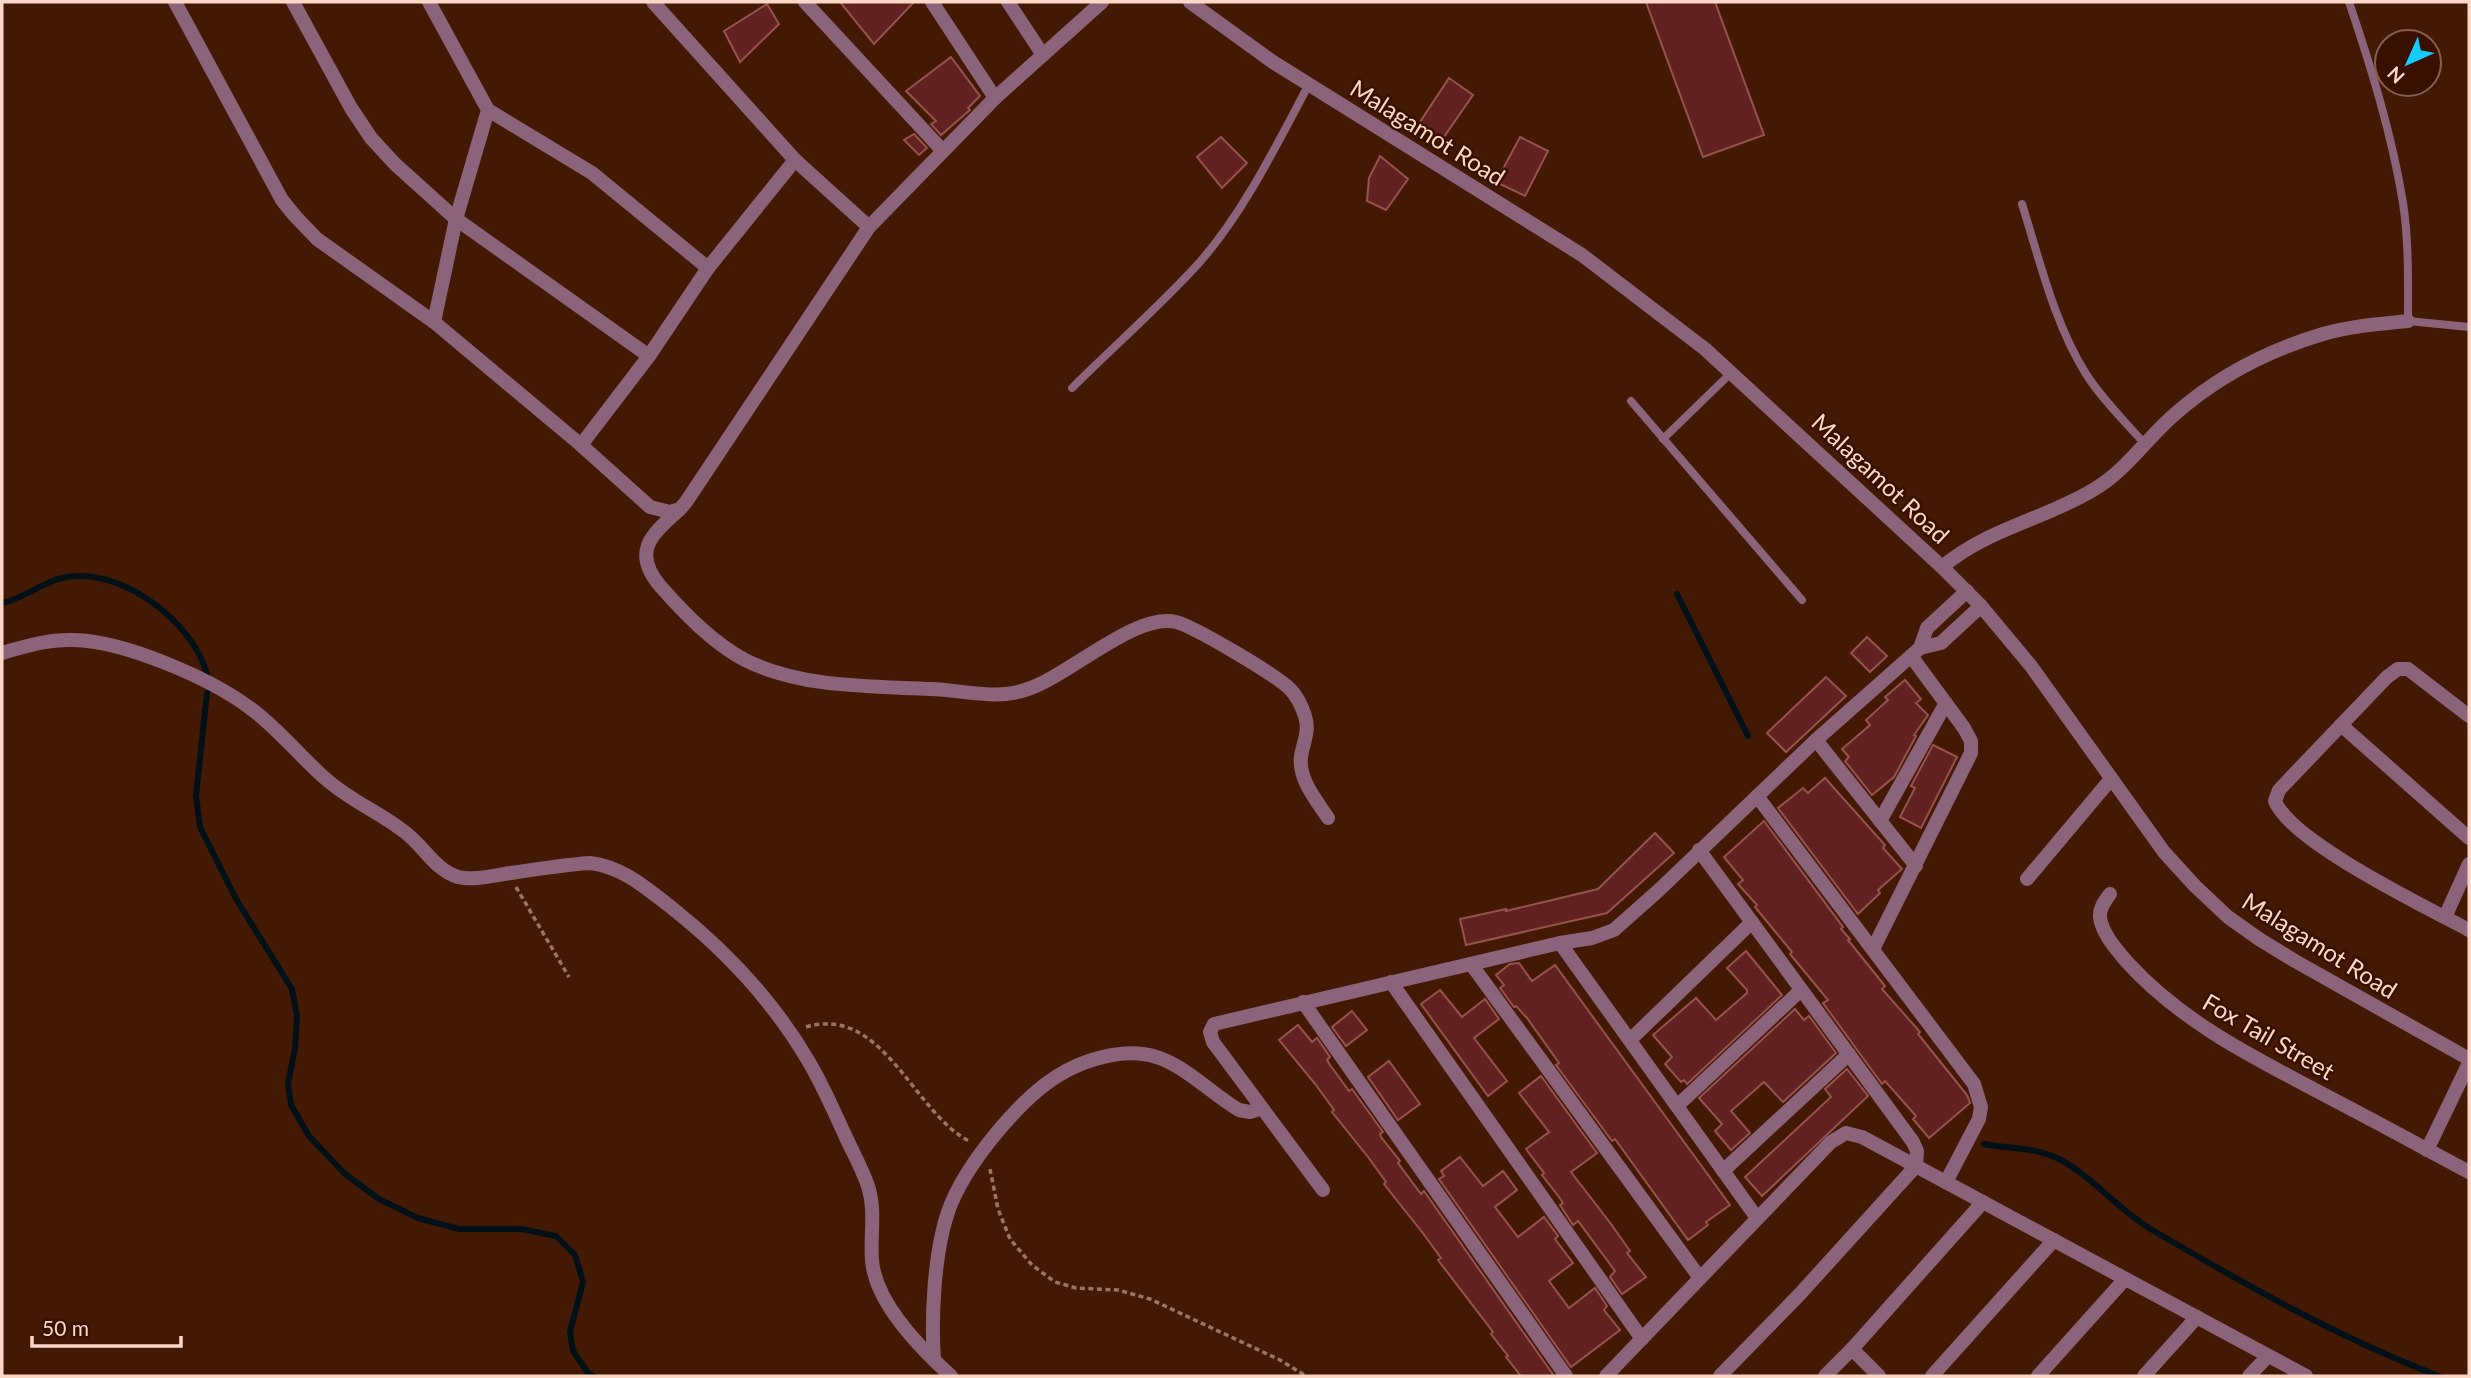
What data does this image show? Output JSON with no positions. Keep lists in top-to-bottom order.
{
  "streets": {
    "street": ["Malagamot Road", "Fox Tail Street"]
  },
  "scale_bar": "50 m",
  "north": "bottom left"
}
